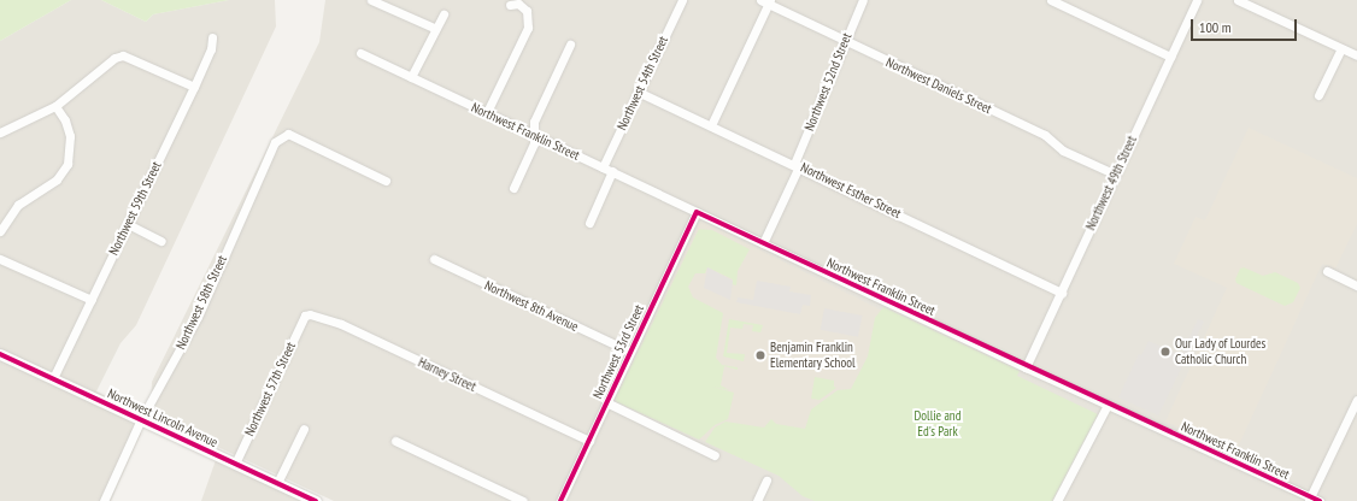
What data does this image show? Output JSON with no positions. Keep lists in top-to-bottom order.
{
  "streets": {
    "street": [
      "Northwest 52nd Street",
      "Northwest 54th Street",
      "Northwest Daniels Street",
      "Northwest Franklin Street",
      "Northwest 49th Street",
      "Northwest Esther Street",
      "Northwest 59th Street",
      "Northwest 58th Street",
      "Northwest 8th Avenue",
      "Northwest 53rd Street",
      "Harney Street",
      "Northwest 57th Street",
      "Northwest Lincoln Avenue"
    ]
  },
  "crossings": [
    ["Northwest 52nd Street", "Northwest Daniels Street"],
    ["Northwest 52nd Street", "Northwest Franklin Street"],
    ["Northwest 52nd Street", "Northwest Esther Street"],
    ["Northwest 54th Street", "Northwest Franklin Street"],
    ["Northwest 54th Street", "Northwest Esther Street"],
    ["Northwest Daniels Street", "Northwest 49th Street"],
    ["Northwest Franklin Street", "Northwest 49th Street"],
    ["Northwest Franklin Street", "Northwest 53rd Street"],
    ["Northwest 49th Street", "Northwest Esther Street"],
    ["Northwest 59th Street", "Northwest Lincoln Avenue"],
    ["Northwest 58th Street", "Northwest Lincoln Avenue"],
    ["Northwest 8th Avenue", "Northwest 53rd Street"],
    ["Northwest 53rd Street", "Harney Street"],
    ["Harney Street", "Northwest 57th Street"],
    ["Northwest 57th Street", "Northwest Lincoln Avenue"]
  ],
  "parks": ["Dollie and Ed's Park"],
  "places": ["Our Lady of Lourdes Catholic Church", "Benjamin Franklin Elementary School"],
  "scale_bar": "100 m"
}
